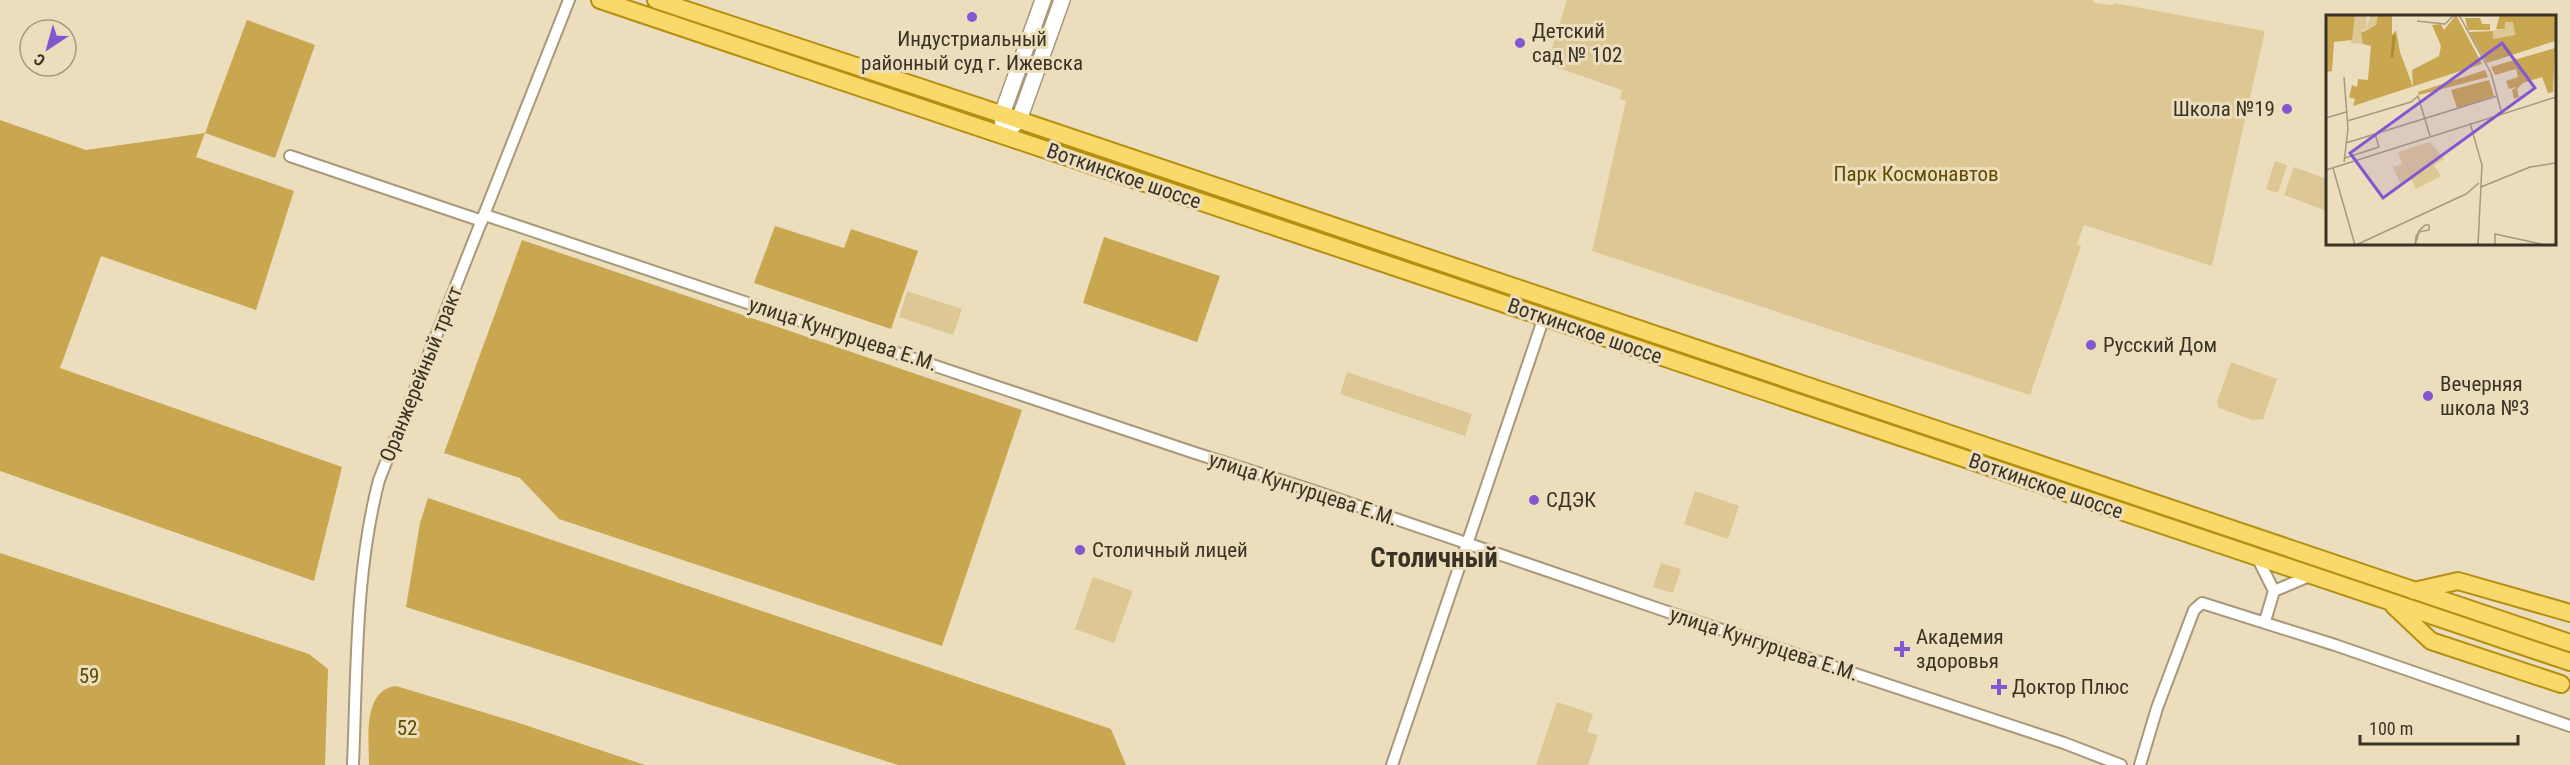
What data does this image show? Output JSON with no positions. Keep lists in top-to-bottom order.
{
  "streets": {
    "main road": ["Воткинское шоссе"],
    "street": ["улица Кунгурцева Е.М.", "Оранжерейный тракт"]
  },
  "crossings": [
    ["улица Кунгурцева Е.М.", "Оранжерейный тракт"]
  ],
  "districts": ["Столичный"],
  "parks": ["Парк Космонавтов", "59", "52"],
  "places": {
    "other": [
      "Индустриальный районный суд г. Ижевска",
      "Детский сад № 102",
      "Школа №19",
      "Русский Дом",
      "Вечерняя школа №3",
      "СДЭК",
      "Столичный лицей"
    ],
    "health": ["Академия здоровья", "Доктор Плюс"]
  },
  "scale_bar": "100 m",
  "north": "bottom left"
}
